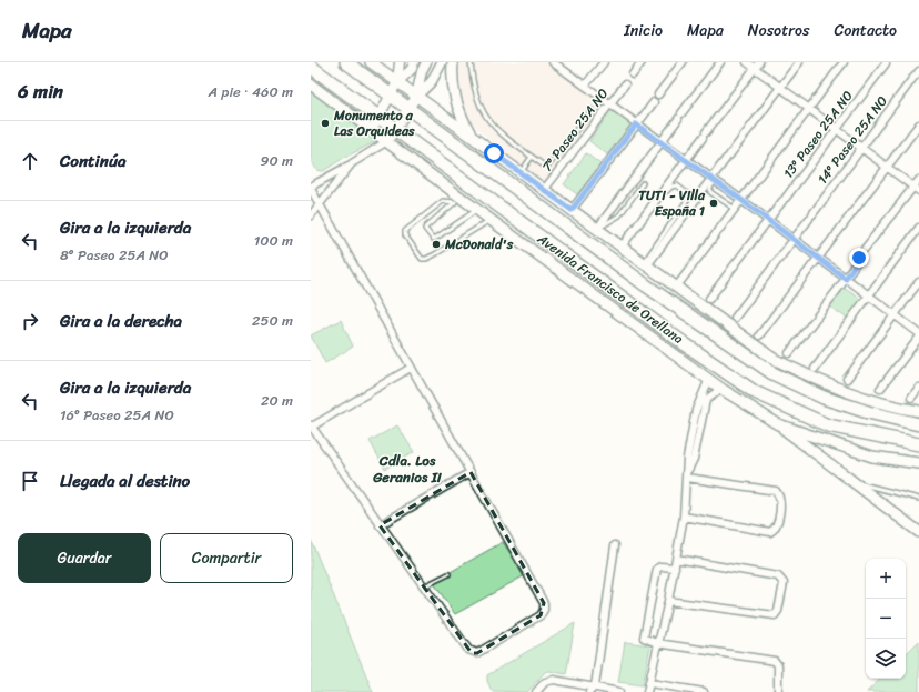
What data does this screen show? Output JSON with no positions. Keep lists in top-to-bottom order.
{
  "streets": {
    "highway": ["Avenida Francisco de Orellana"],
    "street": ["7º Paseo 25A NO", "13º Paseo 25A NO", "14º Paseo 25A NO"]
  },
  "districts": ["Cdla. Los Geranios II"],
  "places": ["Monumento a Las Orquideas", "TUTI - Villa España 1", "McDonald's"],
  "page": {
    "header": "Mapa",
    "nav": [
      "Inicio",
      "Mapa",
      "Nosotros",
      "Contacto"
    ],
    "heading": ["6 min", "A pie · 460 m"],
    "list": [
      ["Continúa", "90 m"],
      ["Gira a la izquierda", "8º Paseo 25A NO", "100 m"],
      ["Gira a la derecha", "250 m"],
      ["Gira a la izquierda", "16º Paseo 25A NO", "20 m"],
      "Llegada al destino"
    ],
    "buttons": ["Guardar", "Compartir"],
    "map_buttons": ["+", "−"]
  }
}
